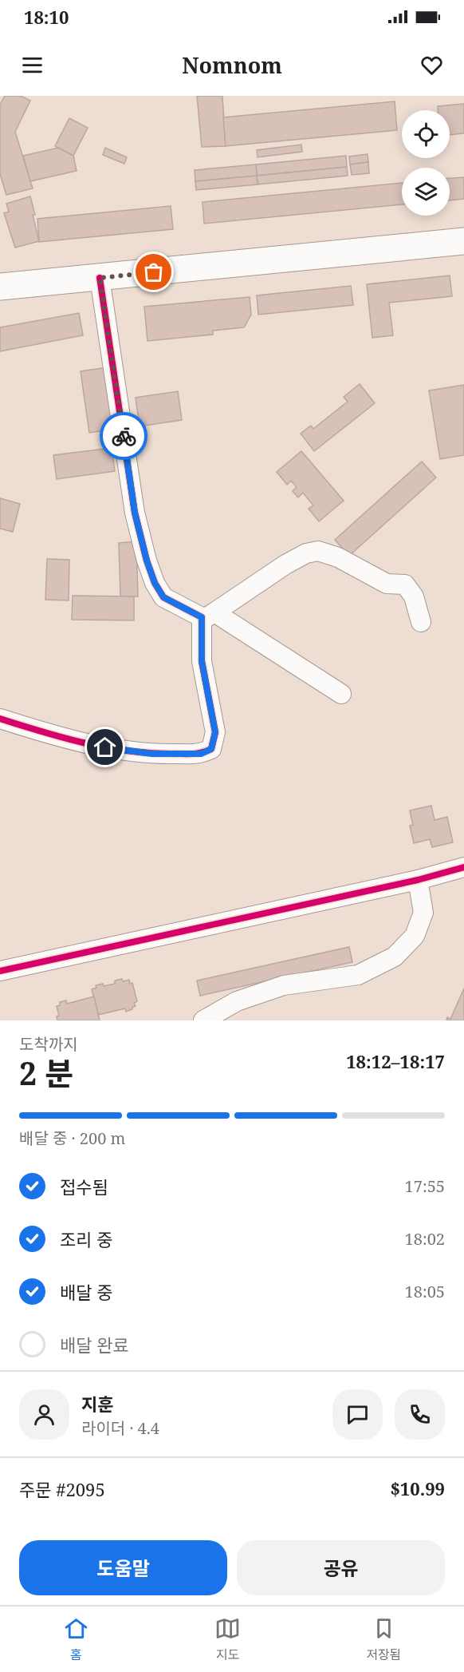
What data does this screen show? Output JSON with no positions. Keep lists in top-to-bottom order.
{
  "page": {
    "status": "18:10",
    "header": "Nomnom",
    "heading": ["2 분", "도착까지", "18:12–18:17"],
    "panel": [
      "지훈",
      "라이더 · 4.4",
      "주문 #2095",
      "$10.99"
    ],
    "bar": "배달 중 · 200 m",
    "list": [
      ["접수됨", "17:55"],
      ["조리 중", "18:02"],
      ["배달 중", "18:05"],
      "배달 완료"
    ],
    "buttons": ["도움말", "공유"],
    "tabs": ["홈", "지도", "저장됨"]
  }
}
